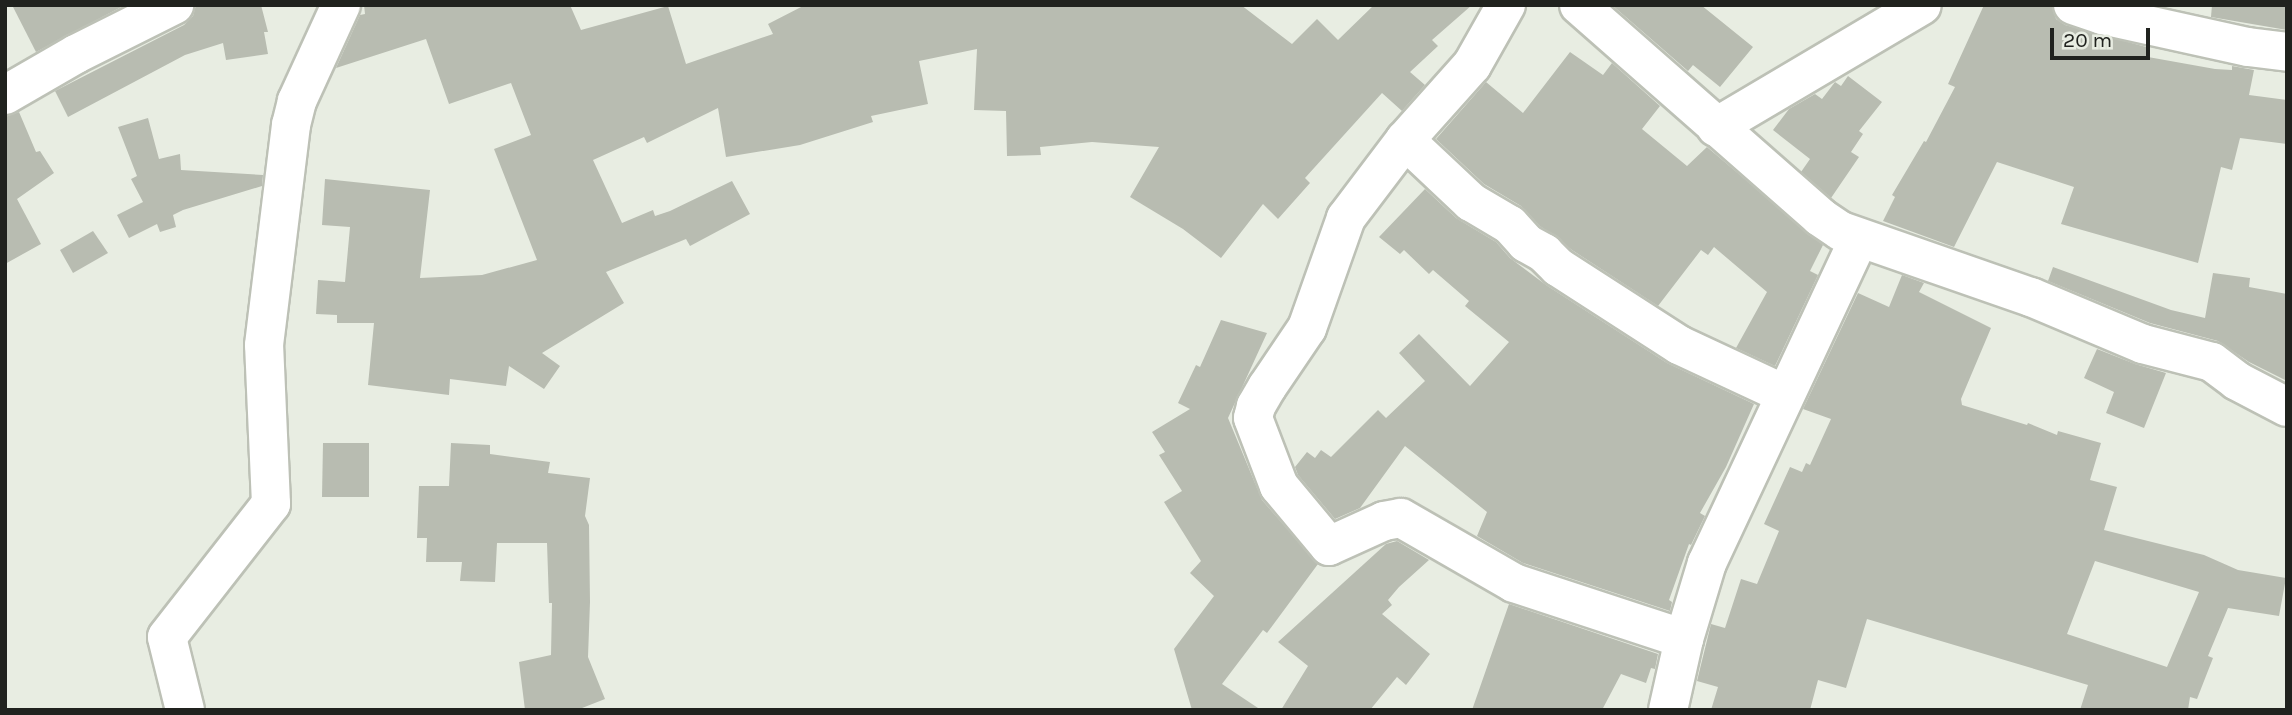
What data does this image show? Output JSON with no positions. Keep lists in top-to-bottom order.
{
  "scale_bar": "20 m"
}
